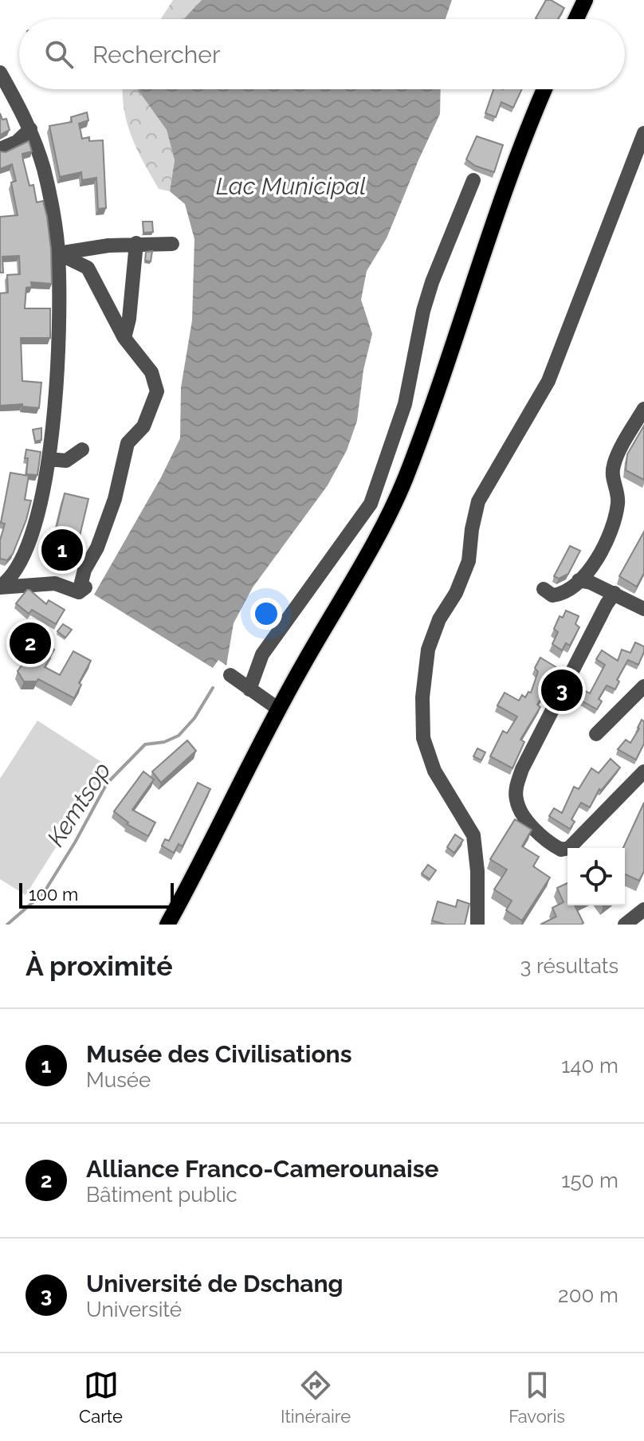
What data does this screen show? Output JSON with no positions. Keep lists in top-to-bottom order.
{
  "water": ["Lac Municipal", "Kemtsop"],
  "scale_bar": "100 m",
  "page": {
    "search": "Rechercher",
    "pins": ["1", "2", "3"],
    "scale": "100 m",
    "heading": ["À proximité", "3 résultats"],
    "list": [
      {
        "mark": "1",
        "name": "Musée des Civilisations",
        "note": "Musée",
        "value": "140 m"
      },
      {
        "mark": "2",
        "name": "Alliance Franco-Camerounaise",
        "note": "Bâtiment public",
        "value": "150 m"
      },
      {
        "mark": "3",
        "name": "Université de Dschang",
        "note": "Université",
        "value": "200 m"
      }
    ],
    "nav": ["Carte", "Itinéraire", "Favoris"]
  }
}
